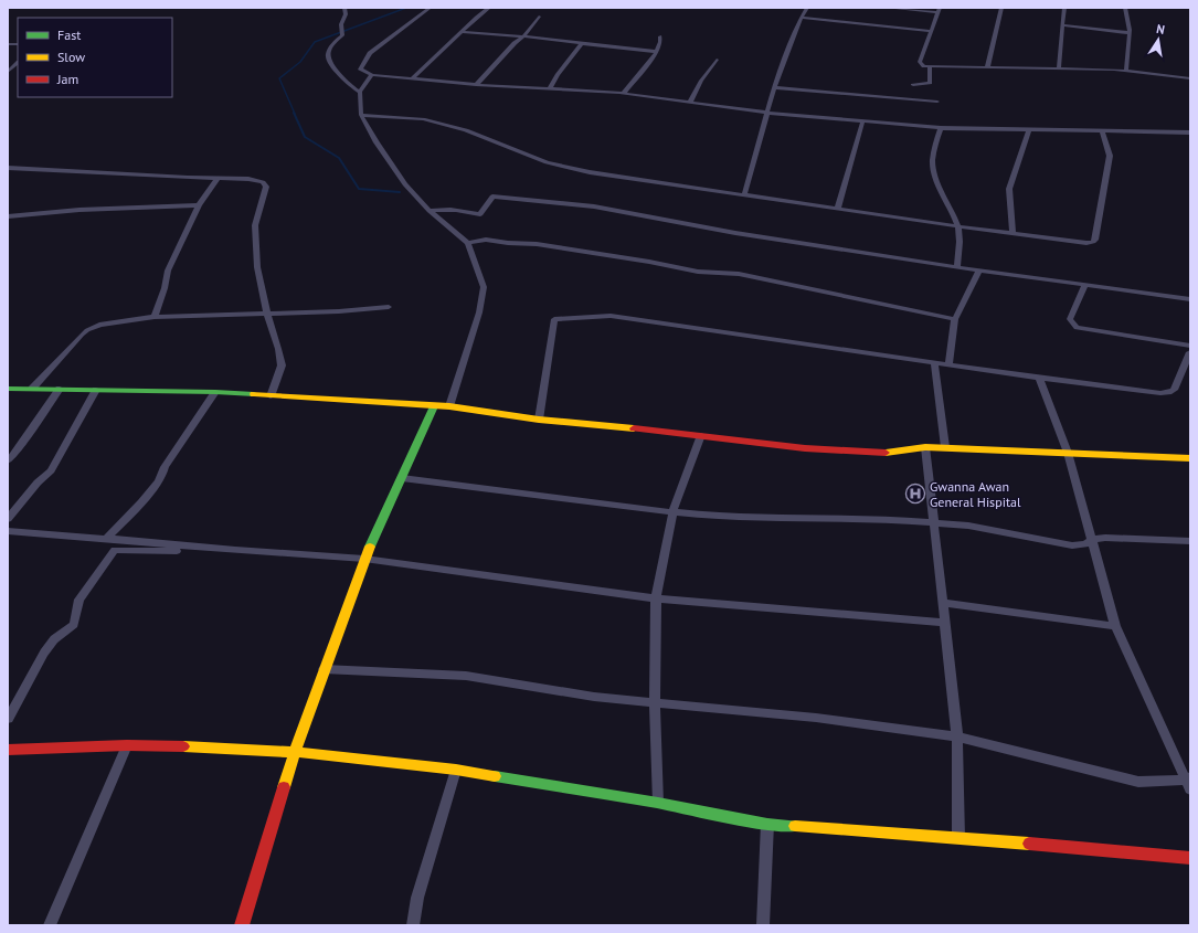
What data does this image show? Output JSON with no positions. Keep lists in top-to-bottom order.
{
  "places": {
    "hospital": ["Gwanna Awan General Hispital"]
  },
  "legend": ["Fast", "Slow", "Jam"],
  "north": "top"
}
